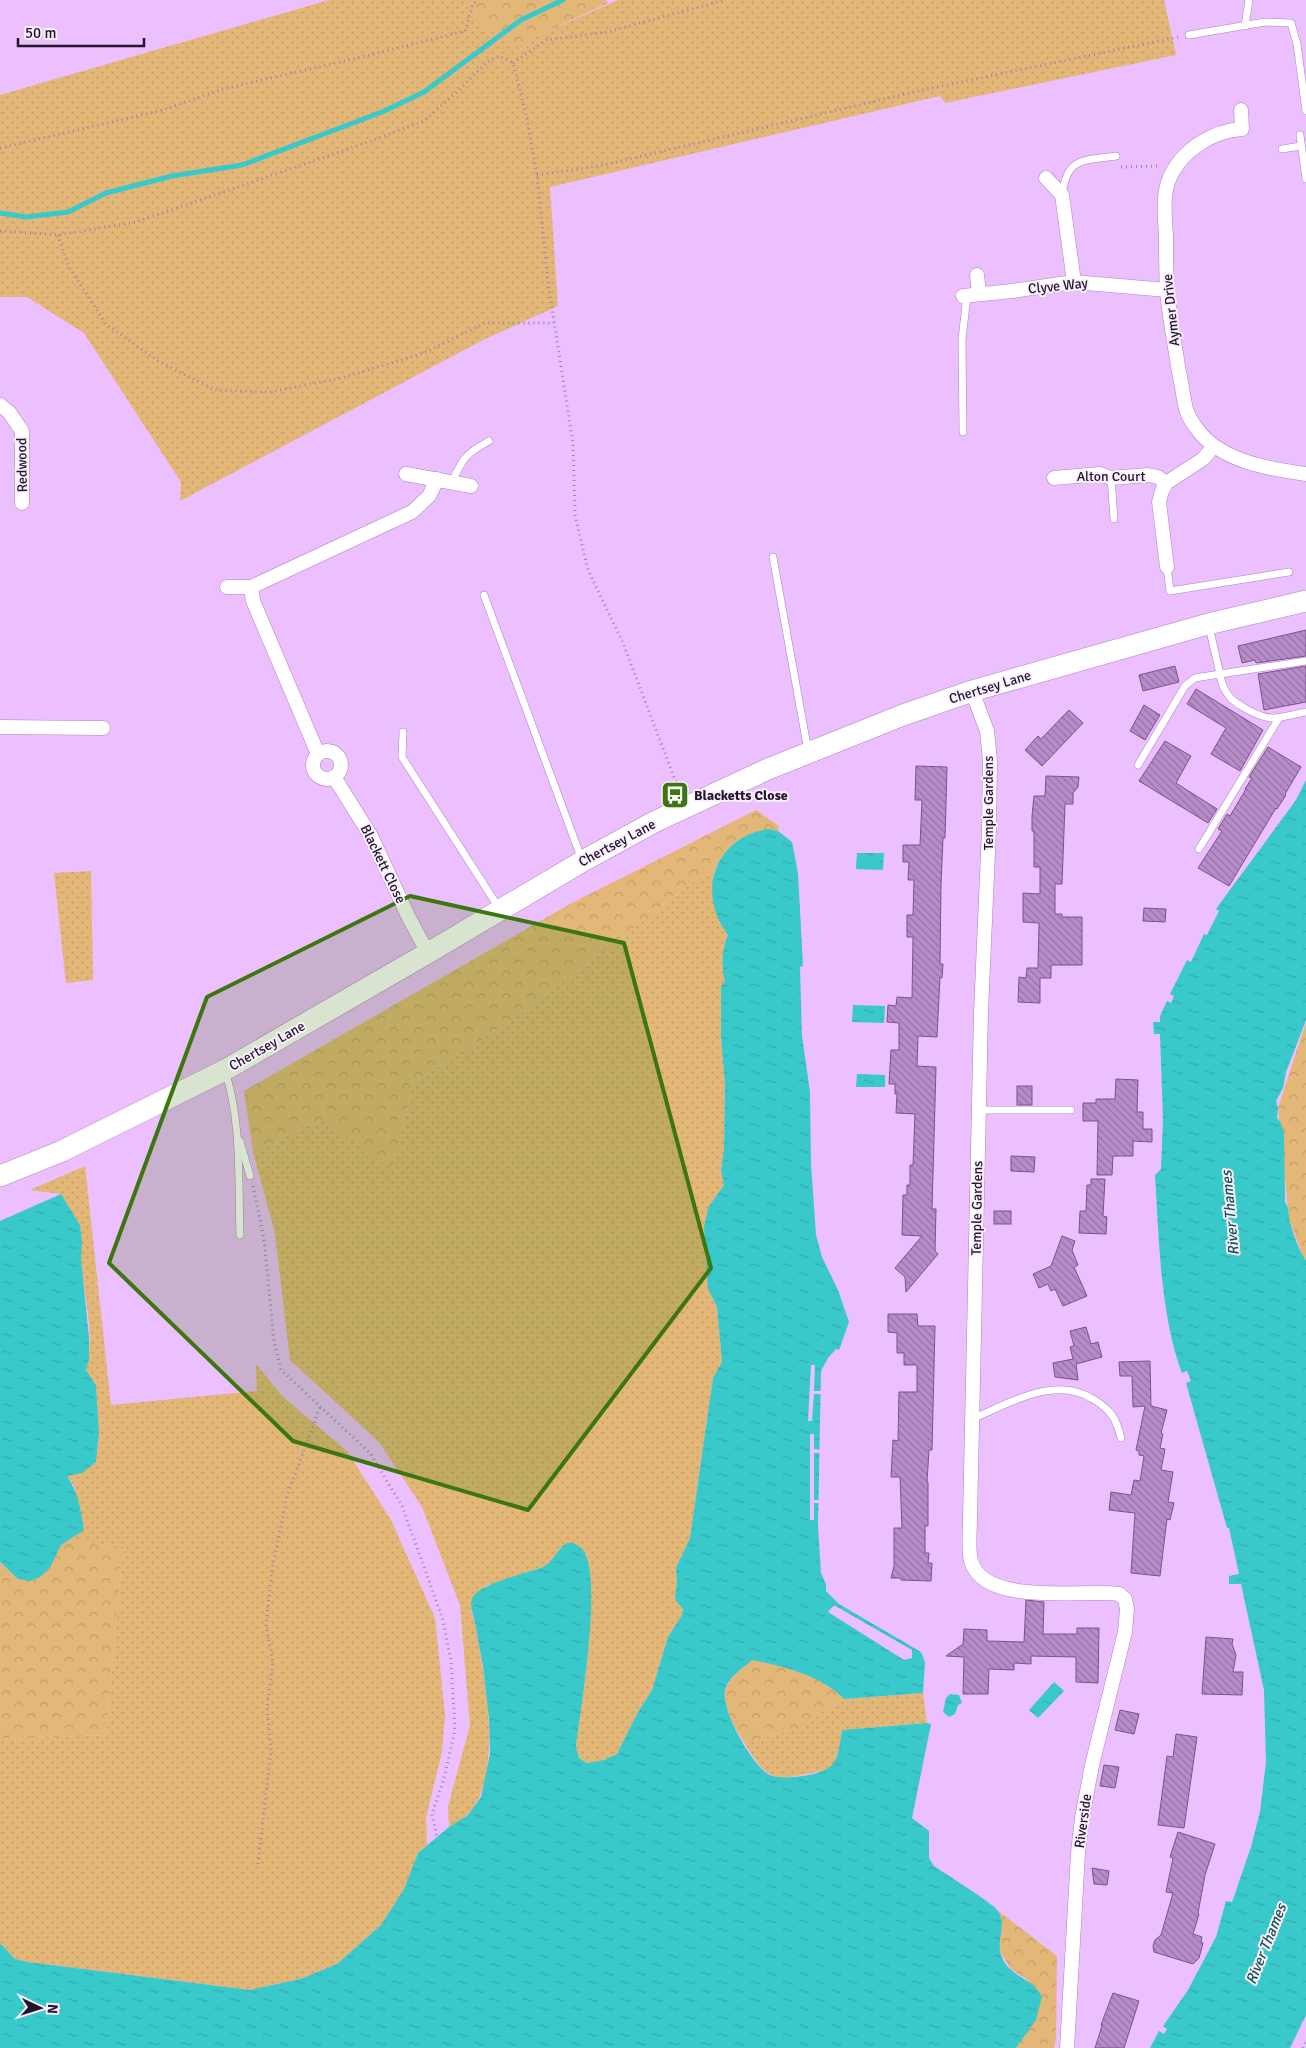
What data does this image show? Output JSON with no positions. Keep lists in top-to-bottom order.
{
  "streets": {
    "main road": ["Chertsey Lane"],
    "street": [
      "Clyve Way",
      "Aymer Drive",
      "Redwood",
      "Alton Court",
      "Temple Gardens",
      "Blackett Close",
      "Riverside"
    ]
  },
  "crossings": [
    ["Clyve Way", "Aymer Drive"],
    ["Chertsey Lane", "Temple Gardens"],
    ["Chertsey Lane", "Blackett Close"],
    ["Temple Gardens", "Riverside"]
  ],
  "water": ["River Thames"],
  "places": {
    "bus stop": ["Blacketts Close"]
  },
  "scale_bar": "50 m",
  "north": "right"
}
